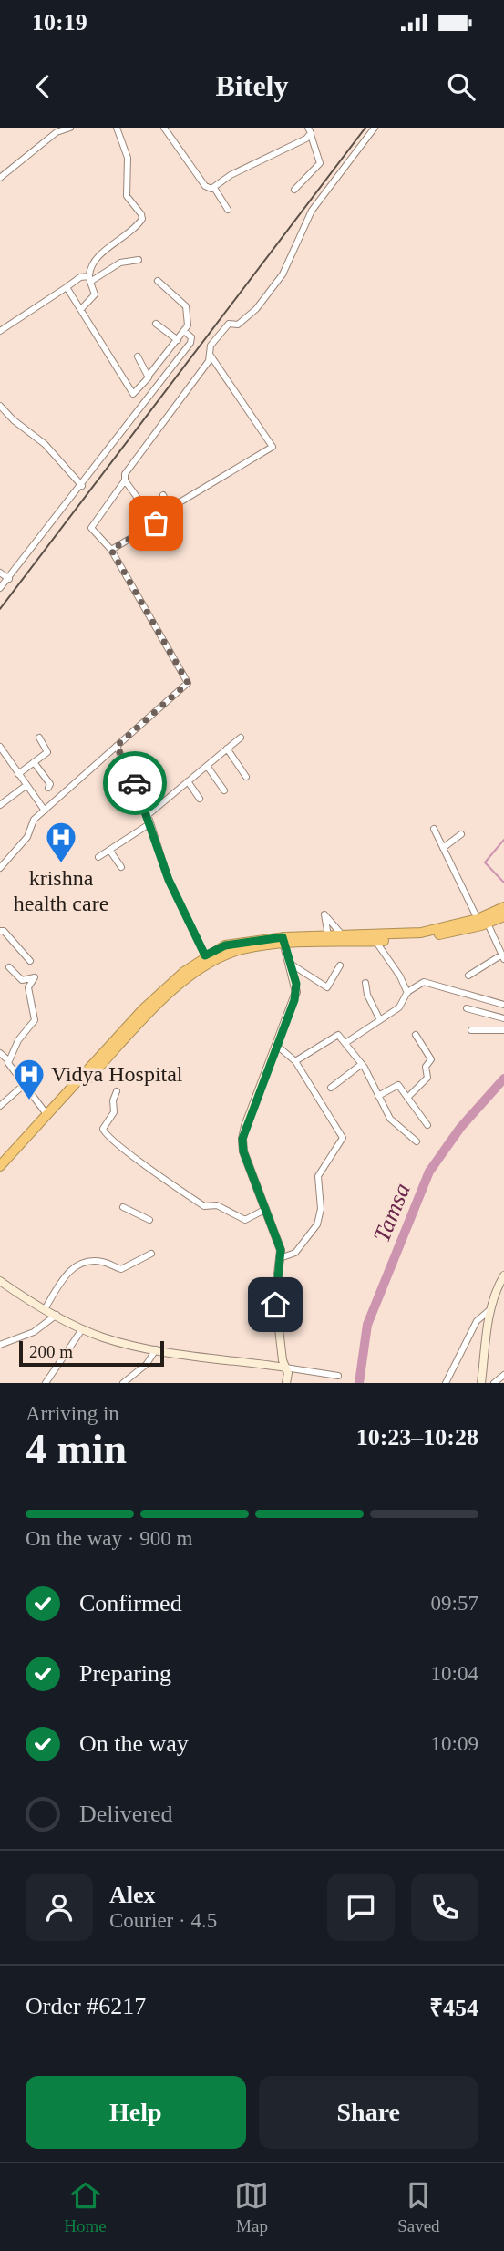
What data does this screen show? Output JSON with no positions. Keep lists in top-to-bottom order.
{
  "water": ["Tamsa"],
  "places": {
    "hospital": ["krishna health care", "Vidya Hospital"]
  },
  "scale_bar": "200 m",
  "page": {
    "status": "10:19",
    "header": "Bitely",
    "scale": "200 m",
    "heading": ["4 min", "Arriving in", "10:23–10:28"],
    "panel": [
      "Alex",
      "Courier · 4.5",
      "Order #6217",
      "₹454"
    ],
    "bar": "On the way · 900 m",
    "list": [
      ["Confirmed", "09:57"],
      ["Preparing", "10:04"],
      ["On the way", "10:09"],
      "Delivered"
    ],
    "buttons": ["Help", "Share"],
    "tabs": ["Home", "Map", "Saved"]
  }
}
